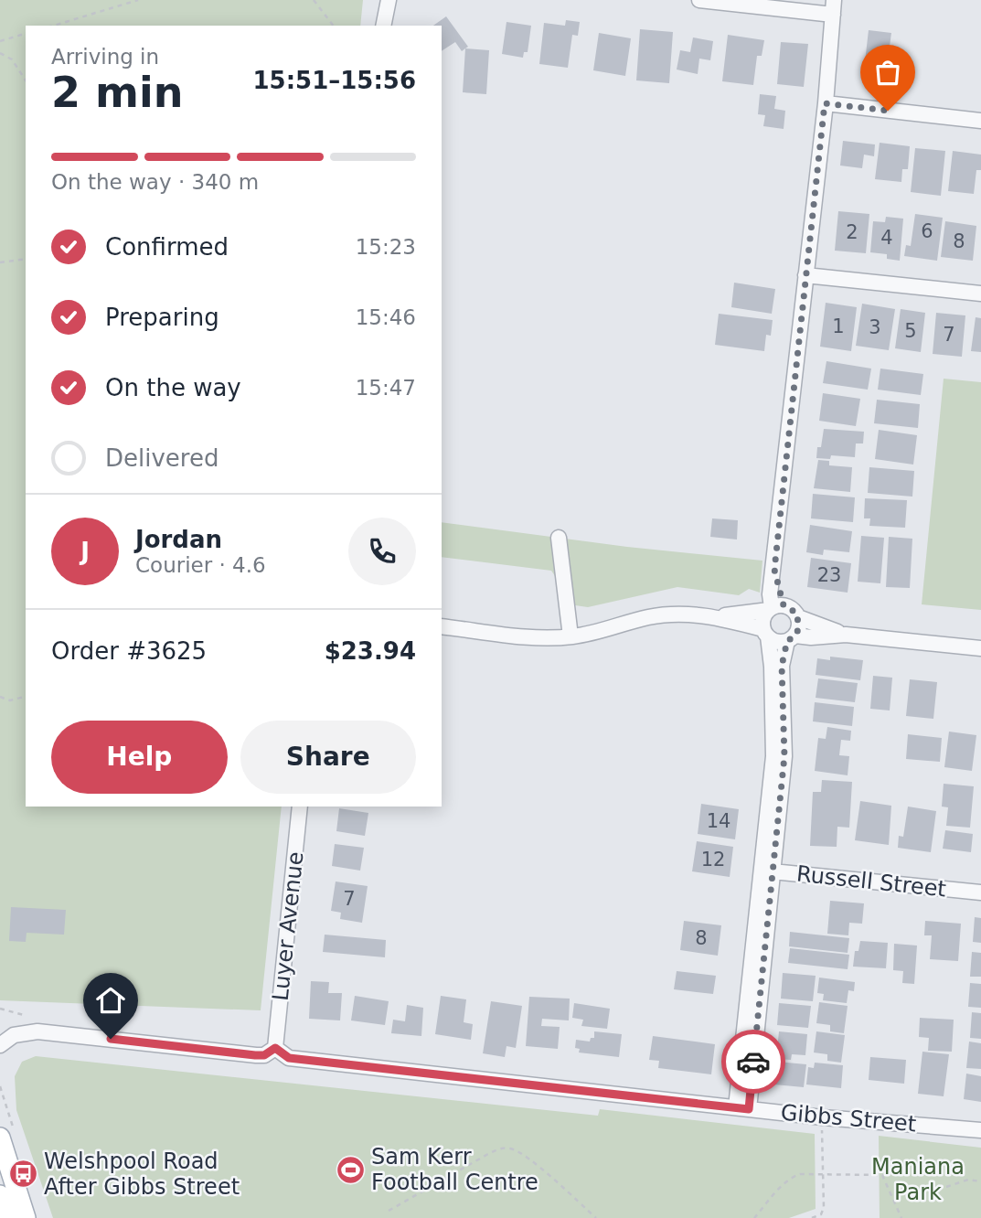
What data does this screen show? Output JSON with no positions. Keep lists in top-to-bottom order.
{
  "streets": {
    "street": ["Russell Street", "Luyer Avenue", "Gibbs Street"]
  },
  "crossings": [
    ["Luyer Avenue", "Gibbs Street"]
  ],
  "parks": ["Maniana Park"],
  "places": {
    "sports": ["Sam Kerr Football Centre"],
    "bus stop": ["Welshpool Road After Gibbs Street"]
  },
  "house_numbers": [
    "6",
    "2",
    "4",
    "8",
    "1",
    "3",
    "5",
    "7",
    "23",
    "14",
    "12",
    "7",
    "8"
  ],
  "page": {
    "heading": ["2 min", "Arriving in", "15:51–15:56"],
    "panel": [
      "Jordan",
      "Courier · 4.6",
      "Order #3625",
      "$23.94"
    ],
    "bar": "On the way · 340 m",
    "list": [
      ["Confirmed", "15:23"],
      ["Preparing", "15:46"],
      ["On the way", "15:47"],
      "Delivered"
    ],
    "round": "J",
    "buttons": ["Help", "Share"]
  }
}
